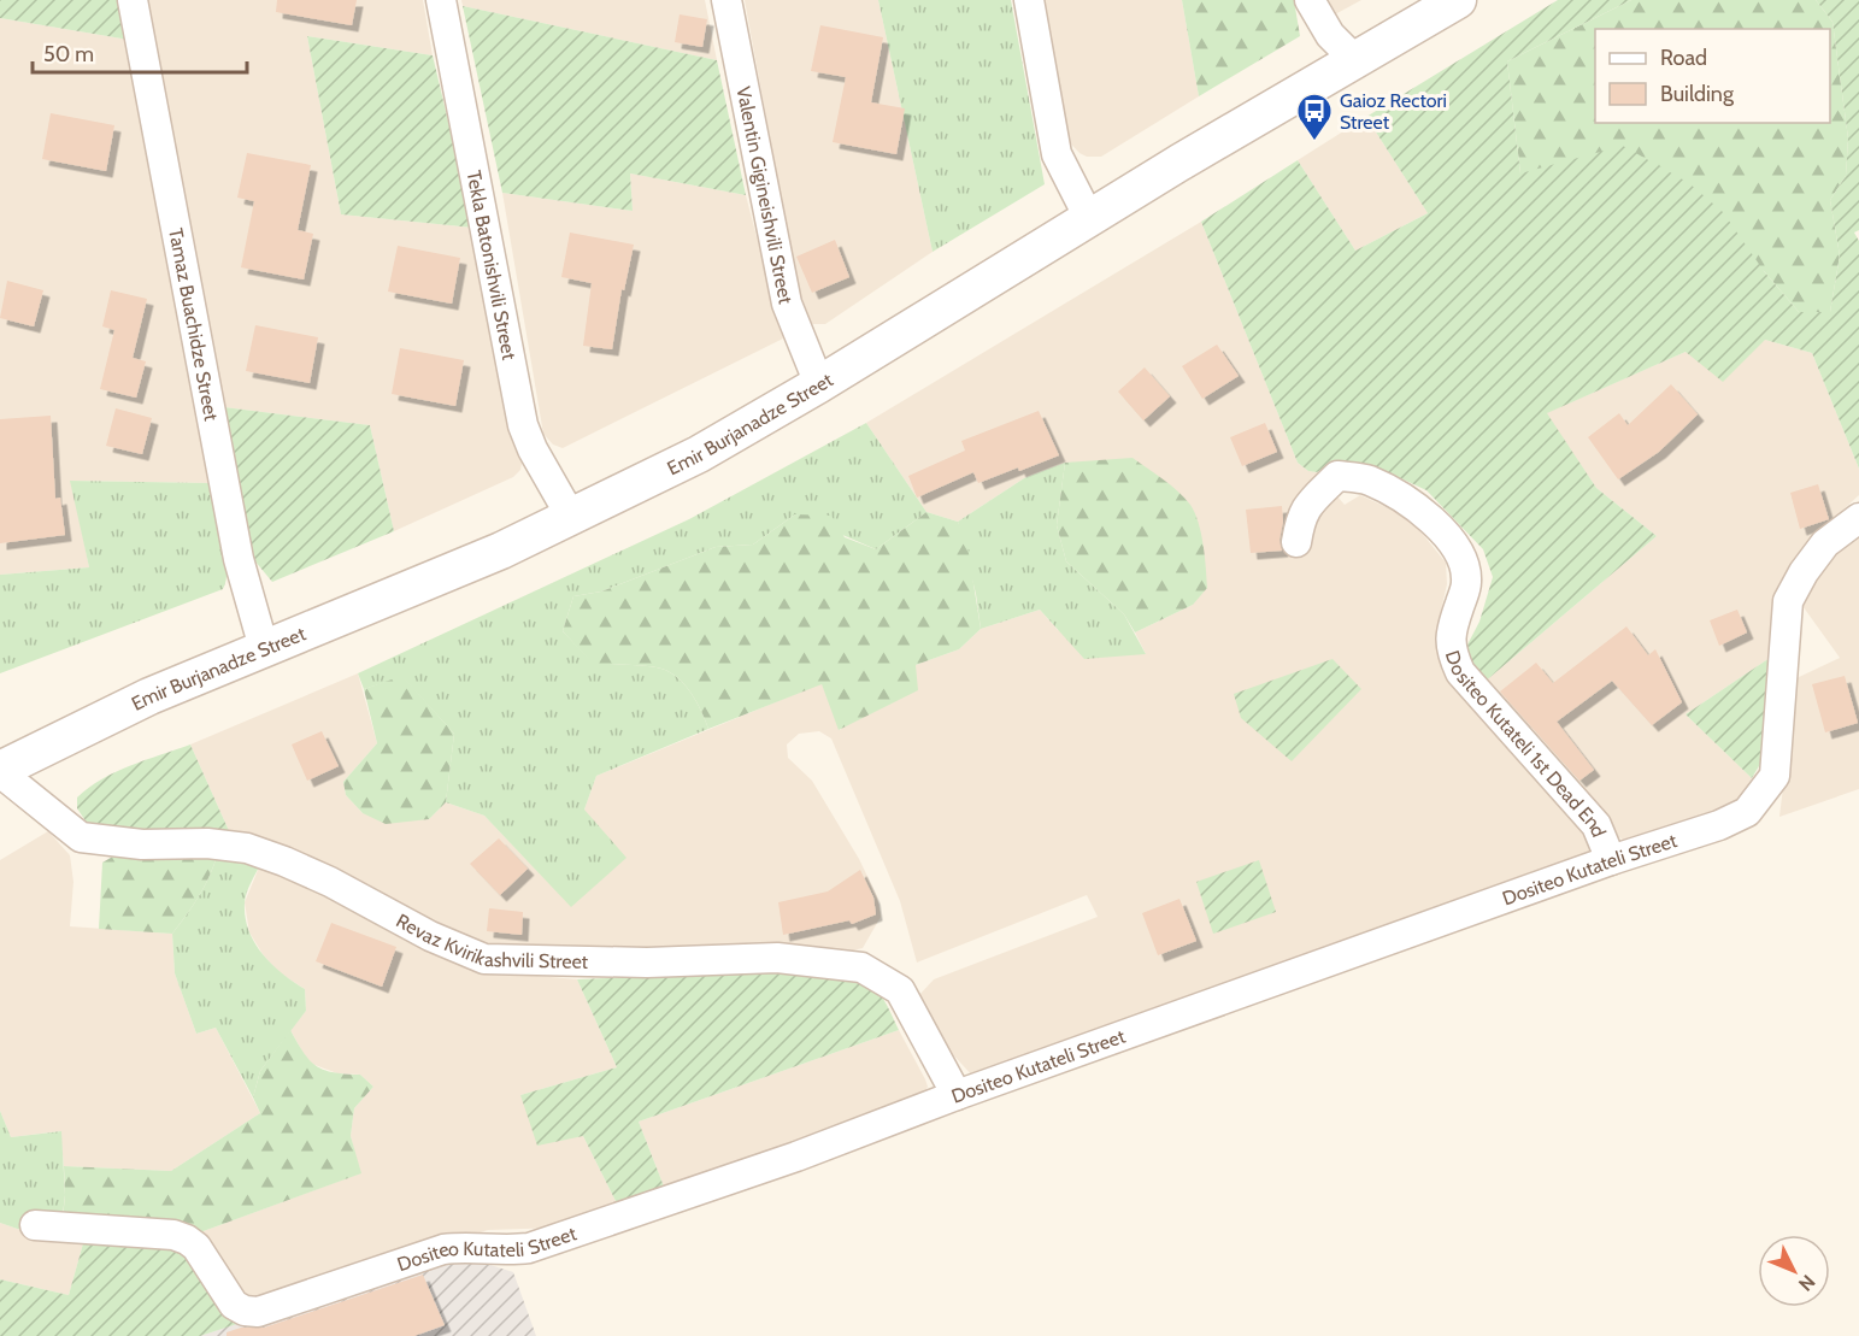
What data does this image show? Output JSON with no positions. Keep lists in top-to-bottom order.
{
  "streets": {
    "street": [
      "Valentin Gigineishvili Street",
      "Tekla Batonishvili Street",
      "Tamaz Buachidze Street",
      "Emir Burjanadze Street",
      "Dositeo Kutateli 1st Dead End",
      "Dositeo Kutateli Street",
      "Revaz Kvirikashvili Street"
    ]
  },
  "crossings": [
    ["Valentin Gigineishvili Street", "Emir Burjanadze Street"],
    ["Tekla Batonishvili Street", "Emir Burjanadze Street"],
    ["Tamaz Buachidze Street", "Emir Burjanadze Street"],
    ["Emir Burjanadze Street", "Revaz Kvirikashvili Street"],
    ["Dositeo Kutateli 1st Dead End", "Dositeo Kutateli Street"],
    ["Dositeo Kutateli Street", "Revaz Kvirikashvili Street"]
  ],
  "places": {
    "bus stop": ["Gaioz Rectori Street"]
  },
  "legend": ["Road", "Building"],
  "scale_bar": "50 m",
  "north": "bottom right"
}
